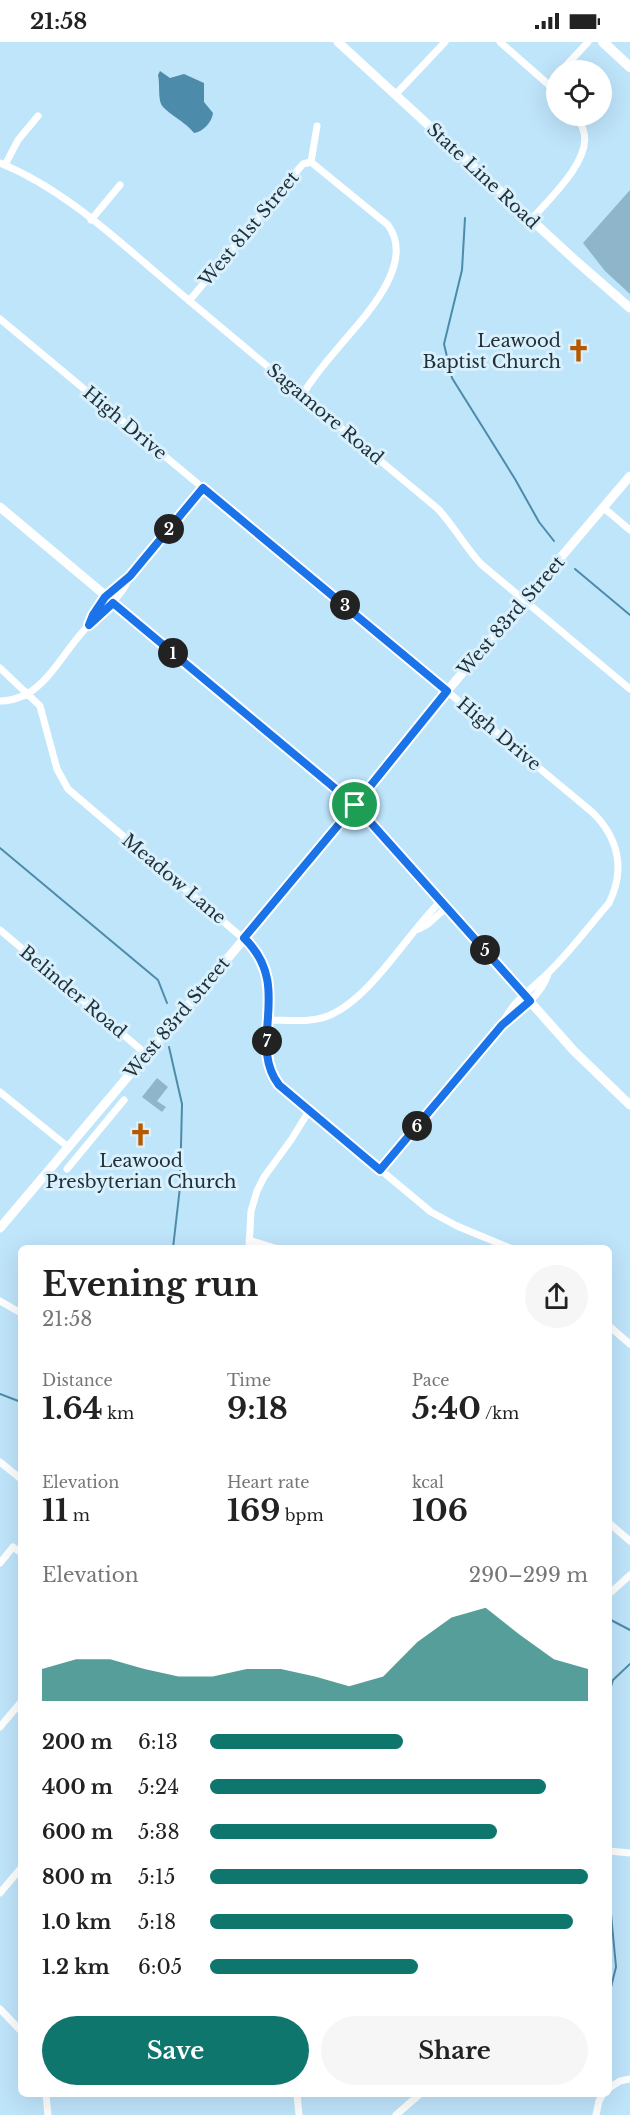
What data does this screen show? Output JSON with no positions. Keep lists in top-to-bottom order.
{
  "streets": {
    "street": [
      "State Line Road",
      "West 81st Street",
      "Sagamore Road",
      "High Drive",
      "West 83rd Street",
      "Meadow Lane",
      "Belinder Road"
    ]
  },
  "crossings": [
    ["West 81st Street", "Sagamore Road"],
    ["Sagamore Road", "West 83rd Street"],
    ["High Drive", "West 83rd Street"],
    ["West 83rd Street", "Meadow Lane"],
    ["West 83rd Street", "Belinder Road"]
  ],
  "places": {
    "church": ["Leawood Baptist Church", "Leawood Presbyterian Church"]
  },
  "page": {
    "status": "21:58",
    "pins": [
      "2",
      "3",
      "1",
      "5",
      "7",
      "6"
    ],
    "heading": ["Evening run", "21:58"],
    "stats": [
      ["Distance", "1.64 km"],
      ["Time", "9:18"],
      ["Pace", "5:40 /km"],
      ["Elevation", "11 m"],
      ["Heart rate", "169 bpm"],
      ["kcal", "106"]
    ],
    "chart": ["Elevation", "290–299 m"],
    "list": [
      {
        "name": "200 m",
        "note": "6:13"
      },
      {
        "name": "400 m",
        "note": "5:24"
      },
      {
        "name": "600 m",
        "note": "5:38"
      },
      {
        "name": "800 m",
        "note": "5:15"
      },
      {
        "name": "1.0 km",
        "note": "5:18"
      },
      {
        "name": "1.2 km",
        "note": "6:05"
      }
    ],
    "buttons": ["Save", "Share"]
  }
}
